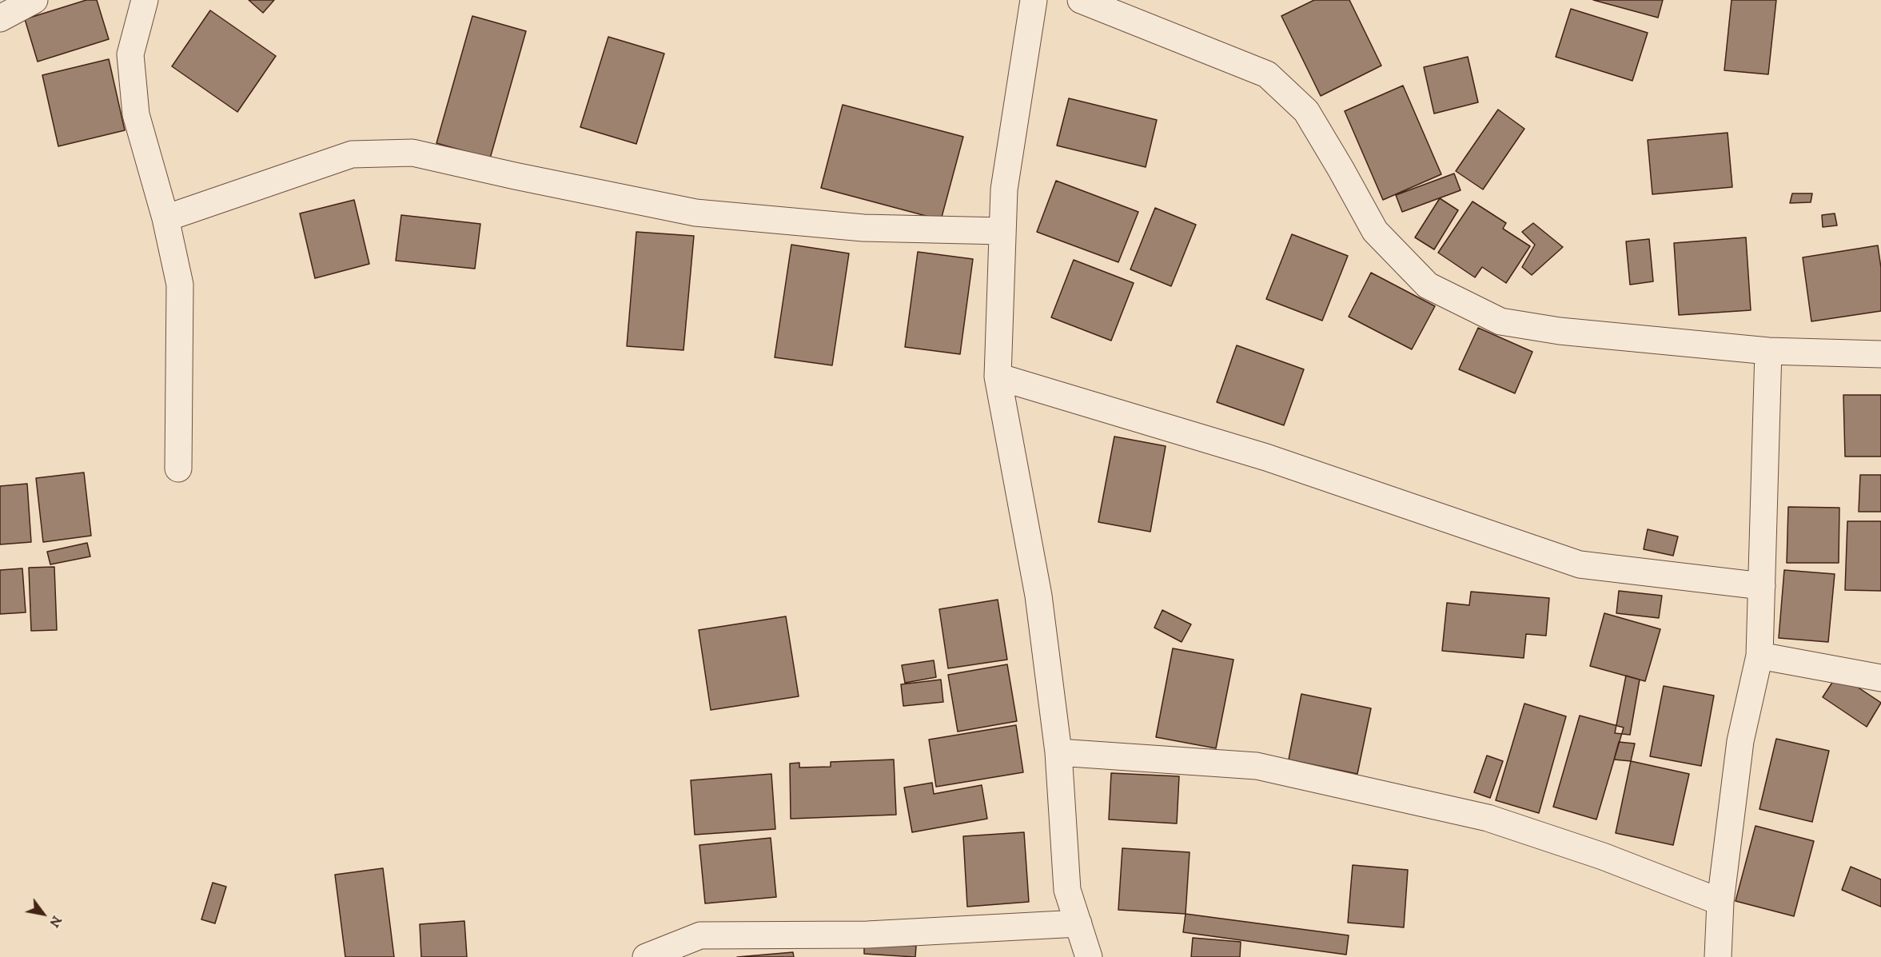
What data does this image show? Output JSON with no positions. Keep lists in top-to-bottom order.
{
  "north": "bottom right"
}
